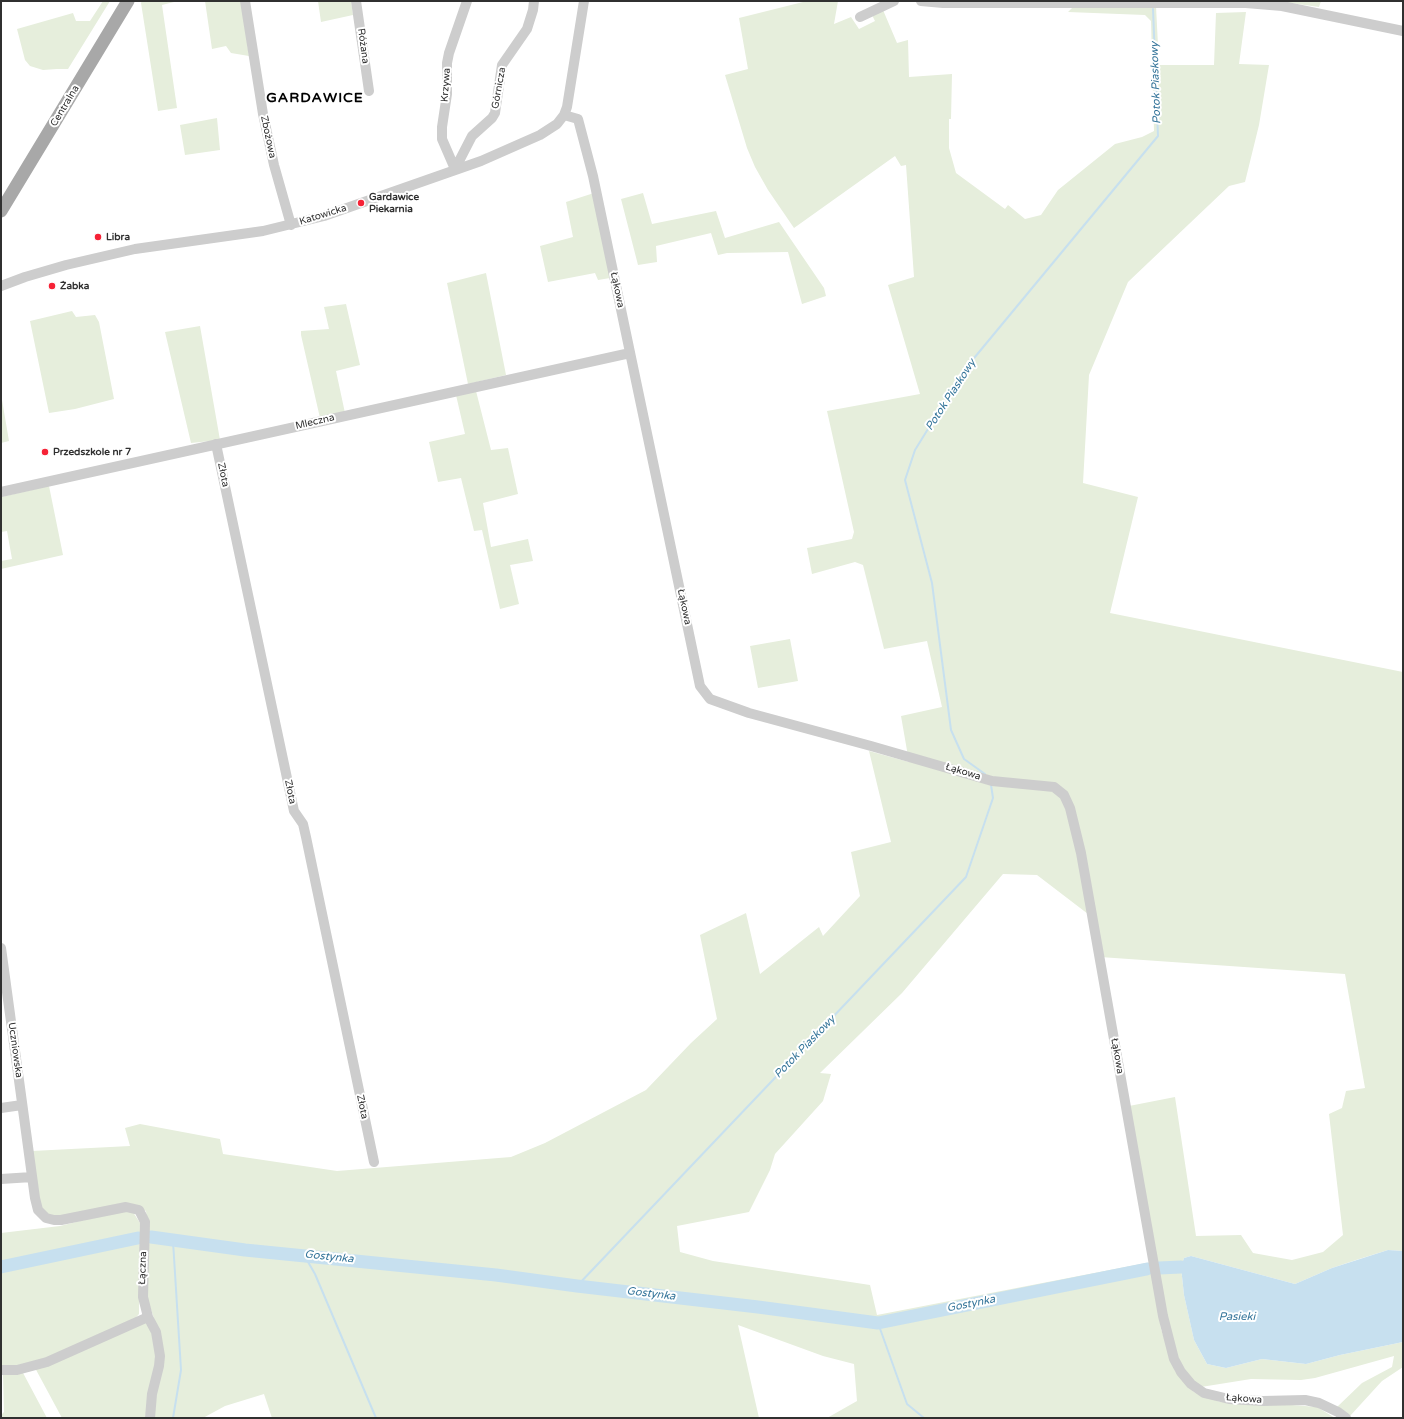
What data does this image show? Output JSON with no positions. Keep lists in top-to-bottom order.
{
  "streets": {
    "main road": ["Centralna"],
    "street": [
      "Różana",
      "Krzywa",
      "Górnicza",
      "Zbożowa",
      "Katowicka",
      "Łąkowa",
      "Mleczna",
      "Złota",
      "Uczniowska",
      "Łączna"
    ]
  },
  "crossings": [
    ["Krzywa", "Górnicza"],
    ["Krzywa", "Katowicka"],
    ["Górnicza", "Katowicka"],
    ["Zbożowa", "Katowicka"],
    ["Katowicka", "Łąkowa"],
    ["Łąkowa", "Mleczna"],
    ["Mleczna", "Złota"],
    ["Uczniowska", "Łączna"]
  ],
  "districts": ["GARDAWICE"],
  "water": ["Potok Piaskowy", "Gostynka", "Pasieki"],
  "places": [
    "Gardawice Piekarnia",
    "Libra",
    "Żabka",
    "Przedszkole nr 7"
  ]
}
